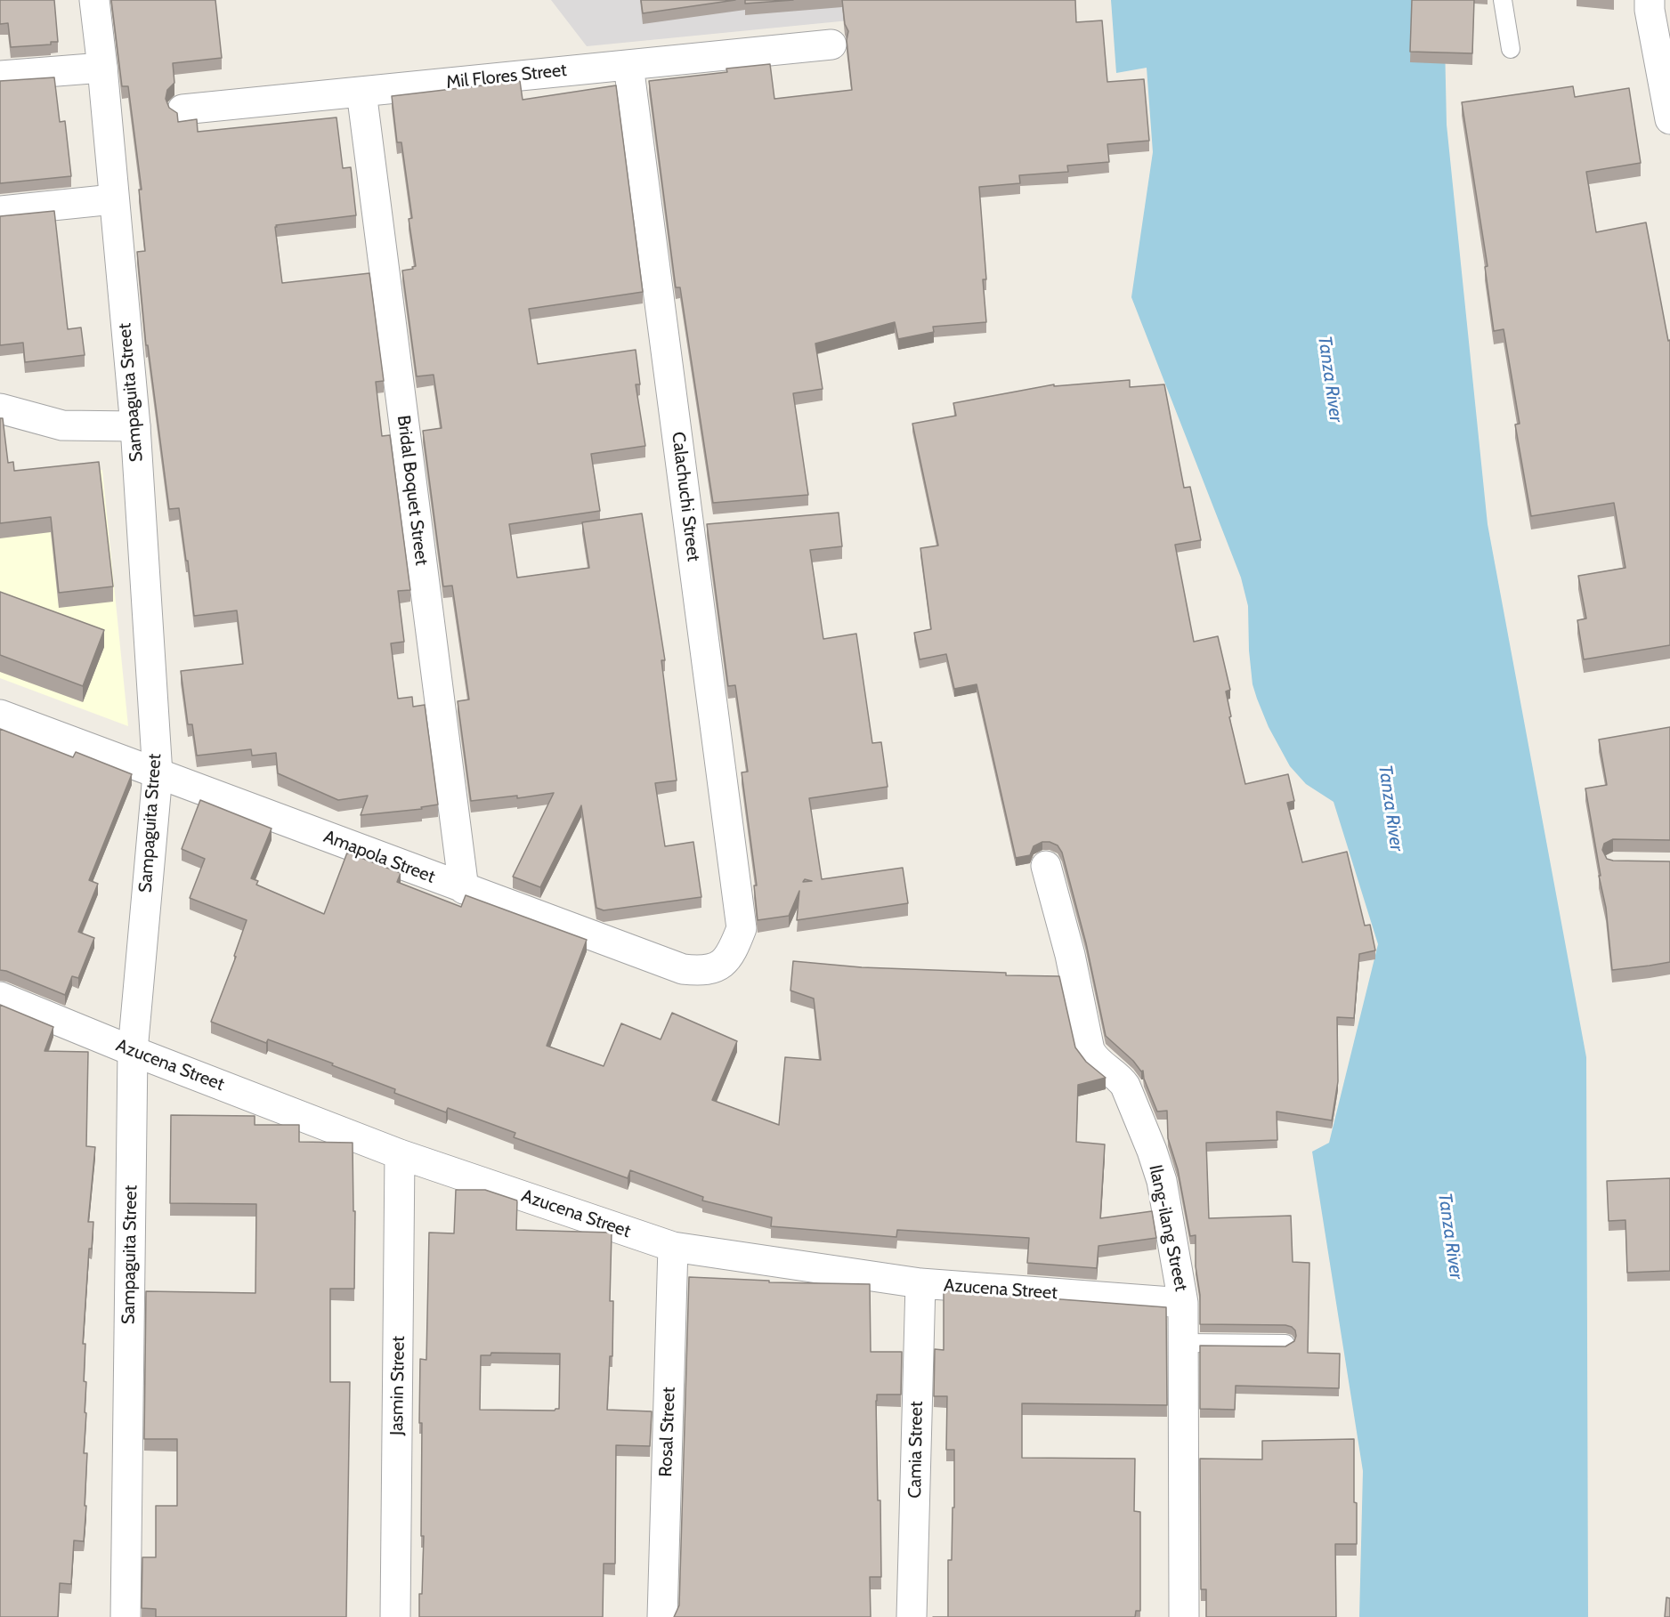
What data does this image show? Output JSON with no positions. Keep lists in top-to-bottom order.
{
  "streets": {
    "street": [
      "Mil Flores Street",
      "Sampaguita Street",
      "Bridal Boquet Street",
      "Calachuchi Street",
      "Amapola Street",
      "Azucena Street",
      "Ilang-ilang Street",
      "Jasmin Street",
      "Rosal Street",
      "Camia Street"
    ]
  },
  "crossings": [
    ["Mil Flores Street", "Bridal Boquet Street"],
    ["Mil Flores Street", "Calachuchi Street"],
    ["Sampaguita Street", "Amapola Street"],
    ["Sampaguita Street", "Azucena Street"],
    ["Bridal Boquet Street", "Amapola Street"],
    ["Calachuchi Street", "Amapola Street"],
    ["Azucena Street", "Ilang-ilang Street"],
    ["Azucena Street", "Jasmin Street"],
    ["Azucena Street", "Rosal Street"],
    ["Azucena Street", "Camia Street"]
  ],
  "water": ["Tanza River"]
}
